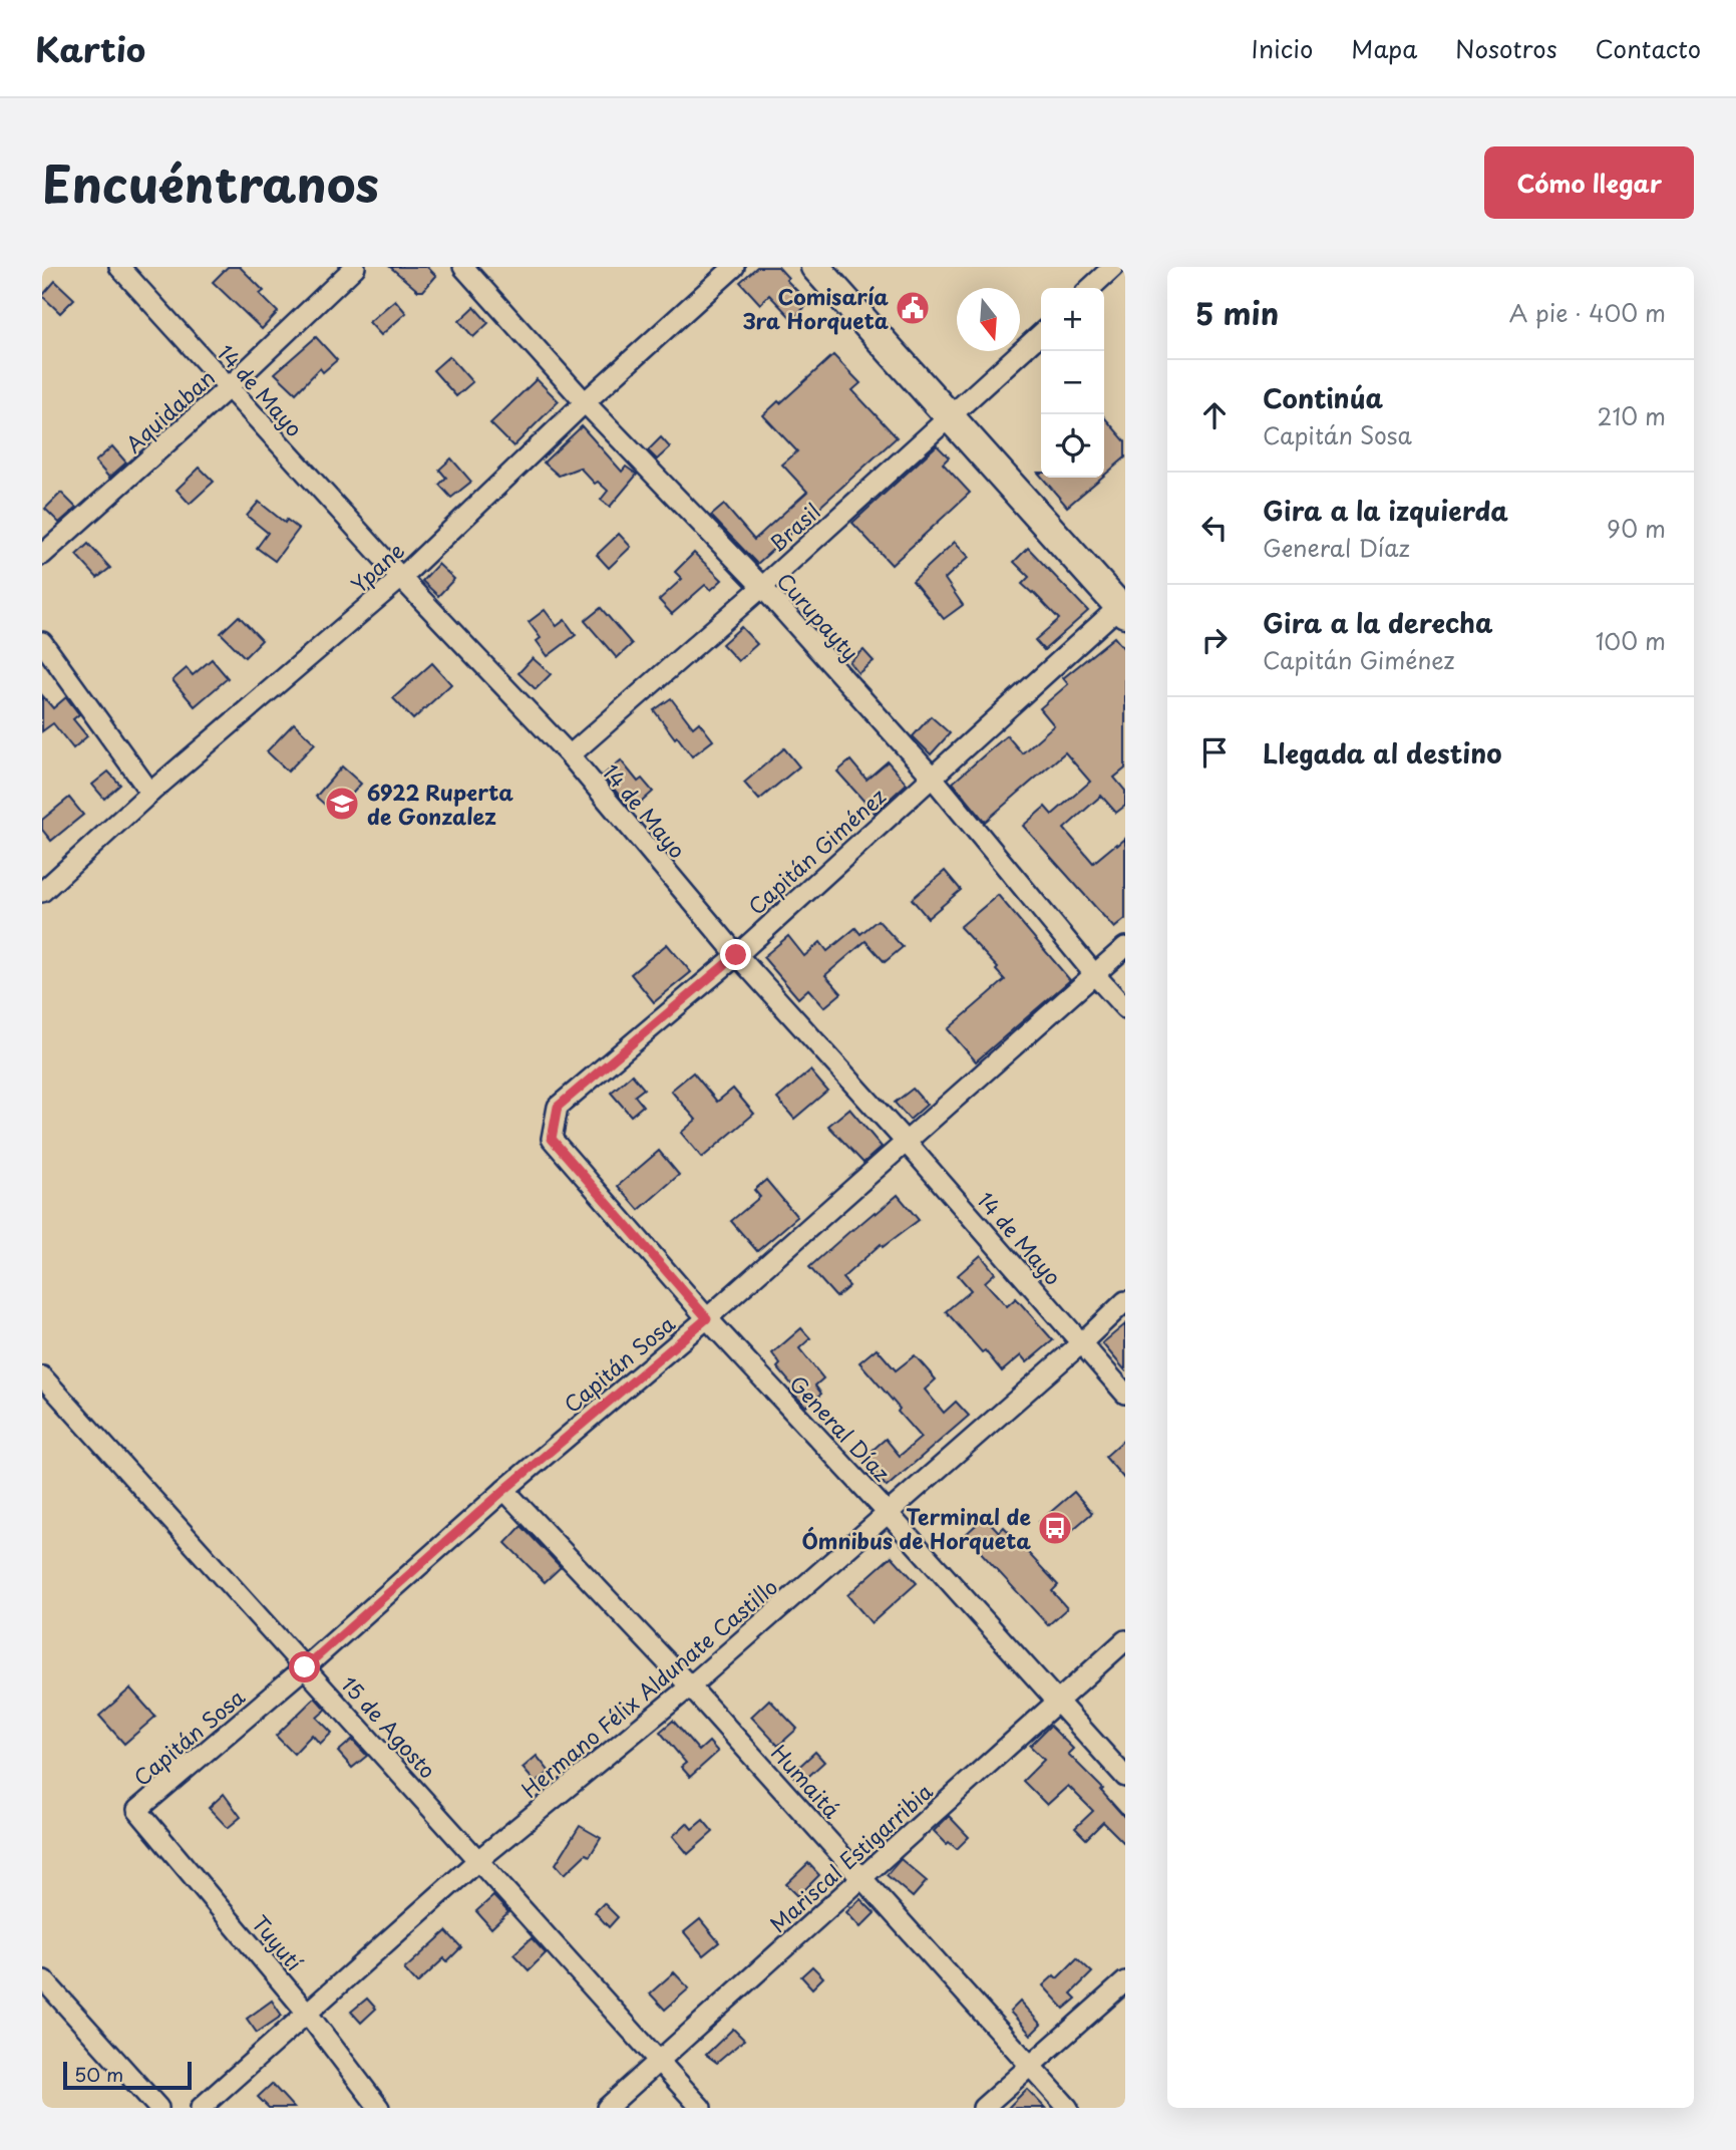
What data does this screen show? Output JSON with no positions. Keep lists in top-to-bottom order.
{
  "streets": {
    "street": [
      "14 de Mayo",
      "Aquidaban",
      "Brasil",
      "Ypane",
      "Curupayty",
      "Capitán Giménez",
      "Capitán Sosa",
      "General Díaz",
      "Hermano Félix Aldunate Castillo",
      "15 de Agosto",
      "Humaitá",
      "Mariscal Estigarribia",
      "Tuyutí"
    ]
  },
  "crossings": [
    ["14 de Mayo", "Aquidaban"],
    ["14 de Mayo", "Brasil"],
    ["14 de Mayo", "Ypane"],
    ["14 de Mayo", "Capitán Giménez"],
    ["14 de Mayo", "Capitán Sosa"],
    ["14 de Mayo", "Hermano Félix Aldunate Castillo"],
    ["Brasil", "Curupayty"],
    ["Ypane", "Curupayty"],
    ["Curupayty", "Capitán Giménez"],
    ["Curupayty", "Capitán Sosa"],
    ["Capitán Giménez", "General Díaz"],
    ["Capitán Sosa", "General Díaz"],
    ["Capitán Sosa", "15 de Agosto"],
    ["Capitán Sosa", "Humaitá"],
    ["Capitán Sosa", "Tuyutí"],
    ["General Díaz", "Hermano Félix Aldunate Castillo"],
    ["General Díaz", "Mariscal Estigarribia"],
    ["Hermano Félix Aldunate Castillo", "15 de Agosto"],
    ["Hermano Félix Aldunate Castillo", "Humaitá"],
    ["Hermano Félix Aldunate Castillo", "Tuyutí"],
    ["15 de Agosto", "Mariscal Estigarribia"],
    ["Humaitá", "Mariscal Estigarribia"]
  ],
  "places": {
    "public building": ["Comisaría 3ra Horqueta"],
    "school or university": ["6922 Ruperta de Gonzalez"],
    "bus stop": ["Terminal de Ómnibus de Horqueta"]
  },
  "scale_bar": "50 m",
  "north": "bottom",
  "page": {
    "header": "Kartio",
    "nav": [
      "Inicio",
      "Mapa",
      "Nosotros",
      "Contacto"
    ],
    "title": "Encuéntranos",
    "buttons": "Cómo llegar",
    "heading": ["5 min", "A pie · 400 m"],
    "map_buttons": ["+", "−"],
    "list": [
      ["Continúa", "Capitán Sosa", "210 m"],
      ["Gira a la izquierda", "General Díaz", "90 m"],
      ["Gira a la derecha", "Capitán Giménez", "100 m"],
      "Llegada al destino"
    ],
    "scale": "50 m"
  }
}
